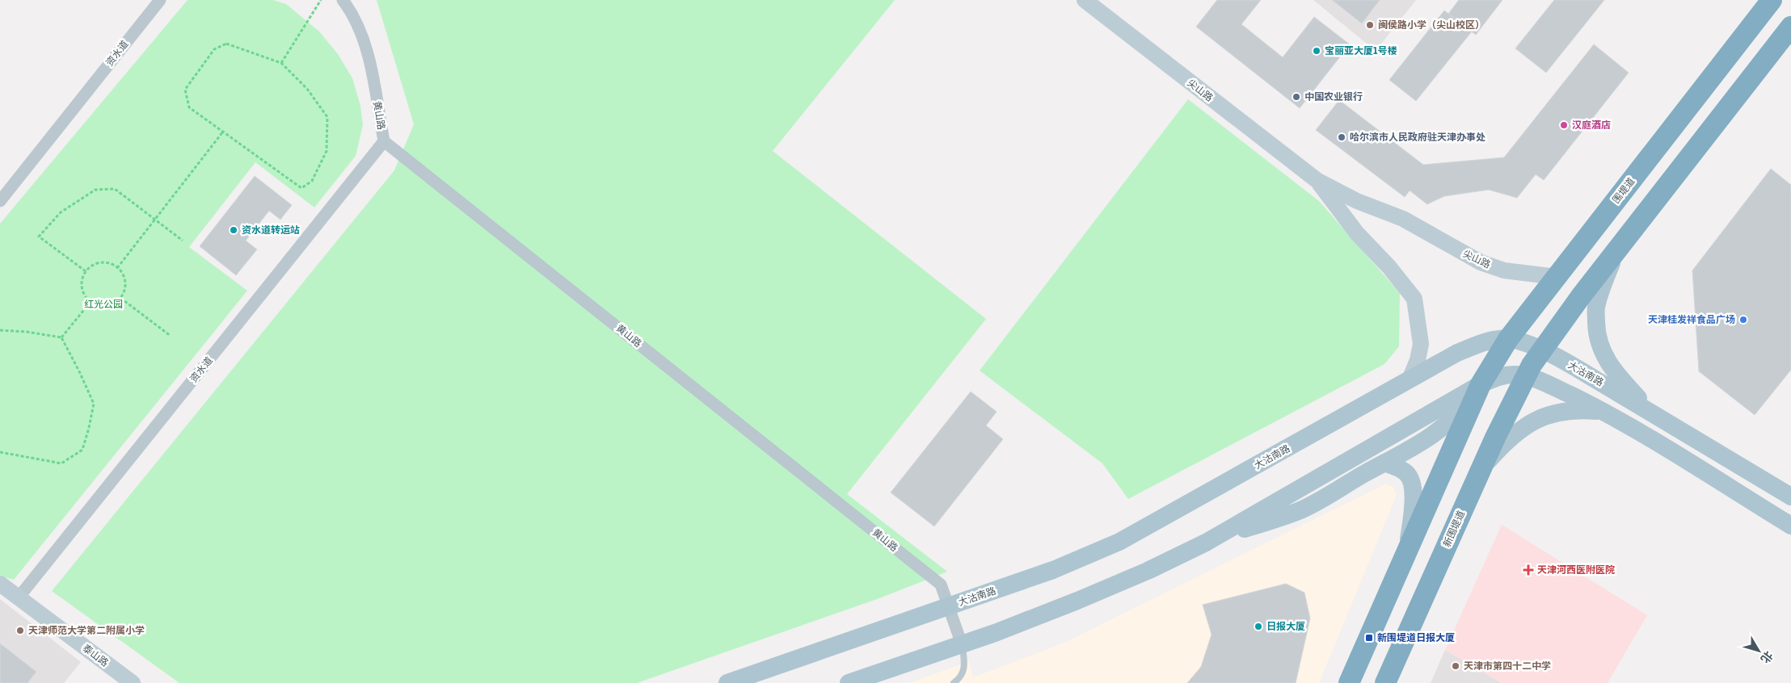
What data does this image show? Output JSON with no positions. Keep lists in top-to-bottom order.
{
  "streets": {
    "highway": ["围堤道", "新围堤道"],
    "main road": ["尖山路", "大沽南路", "泰山路"],
    "street": ["资水道", "黄山路"]
  },
  "crossings": [
    ["资水道", "黄山路"],
    ["资水道", "泰山路"],
    ["尖山路", "围堤道"],
    ["尖山路", "大沽南路"],
    ["黄山路", "大沽南路"],
    ["围堤道", "大沽南路"]
  ],
  "parks": ["红光公园"],
  "places": {
    "other": [
      "闽侯路小学（尖山校区）",
      "宝丽亚大厦1号楼",
      "中国农业银行",
      "汉庭酒店",
      "哈尔滨市人民政府驻天津办事处",
      "资水道转运站",
      "天津桂发祥食品广场",
      "日报大厦",
      "天津师范大学第二附属小学",
      "天津市第四十二中学"
    ],
    "health": ["天津河西医附医院"],
    "transit": ["新围堤道日报大厦"]
  },
  "north": "bottom right"
}
